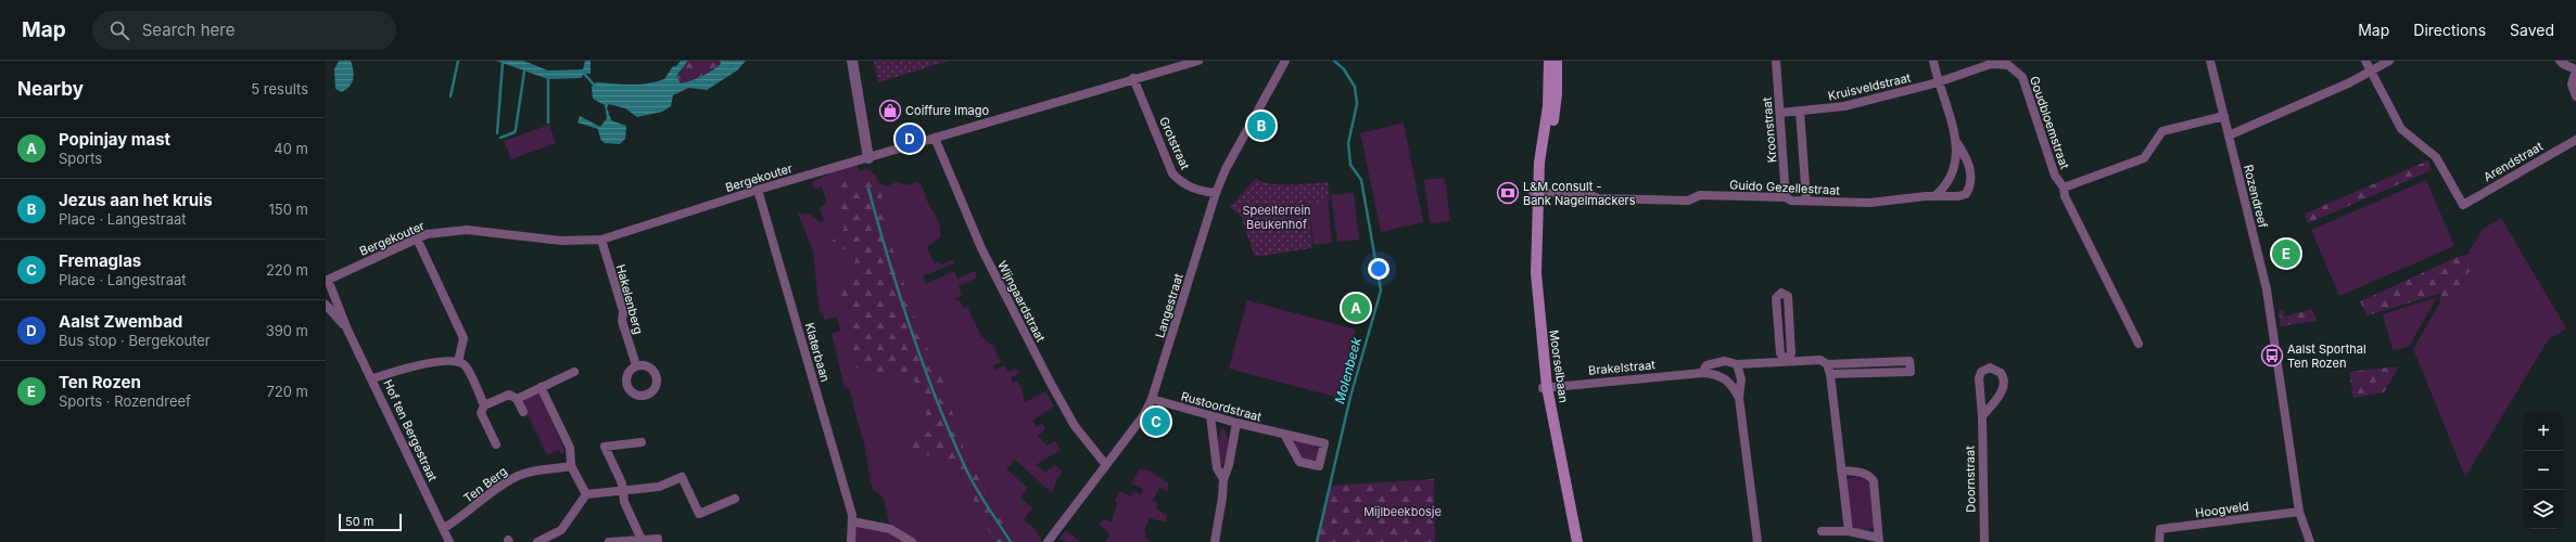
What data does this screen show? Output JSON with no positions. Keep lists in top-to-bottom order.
{
  "streets": {
    "main road": ["Moorselbaan"],
    "street": [
      "Kruisveldstraat",
      "Goudbloemstraat",
      "Kroonstraat",
      "Grotstraat",
      "Arendstraat",
      "Bergekouter",
      "Guido Gezellestraat",
      "Rozendreef",
      "Hakelenberg",
      "Wijngaardstraat",
      "Langestraat",
      "Klaterbaan",
      "Brakelstraat",
      "Rustoordstraat",
      "Hof ten Bergestraat",
      "Doornstraat",
      "Ten Berg",
      "Hoogveld"
    ]
  },
  "crossings": [
    ["Kruisveldstraat", "Goudbloemstraat"],
    ["Kruisveldstraat", "Kroonstraat"],
    ["Kruisveldstraat", "Guido Gezellestraat"],
    ["Goudbloemstraat", "Guido Gezellestraat"],
    ["Goudbloemstraat", "Rozendreef"],
    ["Kroonstraat", "Guido Gezellestraat"],
    ["Grotstraat", "Bergekouter"],
    ["Grotstraat", "Langestraat"],
    ["Bergekouter", "Hakelenberg"],
    ["Bergekouter", "Wijngaardstraat"],
    ["Bergekouter", "Klaterbaan"],
    ["Bergekouter", "Hof ten Bergestraat"],
    ["Guido Gezellestraat", "Moorselbaan"],
    ["Rozendreef", "Hoogveld"],
    ["Wijngaardstraat", "Langestraat"],
    ["Langestraat", "Rustoordstraat"],
    ["Moorselbaan", "Brakelstraat"],
    ["Hof ten Bergestraat", "Ten Berg"]
  ],
  "water": ["Molenbeek"],
  "parks": ["Speelterrein Beukenhof", "Mijlbeekbosje"],
  "places": {
    "shop": ["Coiffure Imago"],
    "bank": ["L&M consult - Bank Nagelmackers"],
    "bus stop": ["Aalst Sporthal Ten Rozen"]
  },
  "scale_bar": "50 m",
  "page": {
    "header": "Map",
    "search": "Search here",
    "nav": ["Map", "Directions", "Saved"],
    "heading": ["Nearby", "5 results"],
    "pins": [
      "B",
      "D",
      "E",
      "A",
      "C"
    ],
    "list": [
      {
        "mark": "A",
        "name": "Popinjay mast",
        "note": "Sports",
        "value": "40 m"
      },
      {
        "mark": "B",
        "name": "Jezus aan het kruis",
        "note": "Place · Langestraat",
        "value": "150 m"
      },
      {
        "mark": "C",
        "name": "Fremaglas",
        "note": "Place · Langestraat",
        "value": "220 m"
      },
      {
        "mark": "D",
        "name": "Aalst Zwembad",
        "note": "Bus stop · Bergekouter",
        "value": "390 m"
      },
      {
        "mark": "E",
        "name": "Ten Rozen",
        "note": "Sports · Rozendreef",
        "value": "720 m"
      }
    ],
    "map_buttons": ["+", "−"],
    "scale": "50 m"
  }
}
